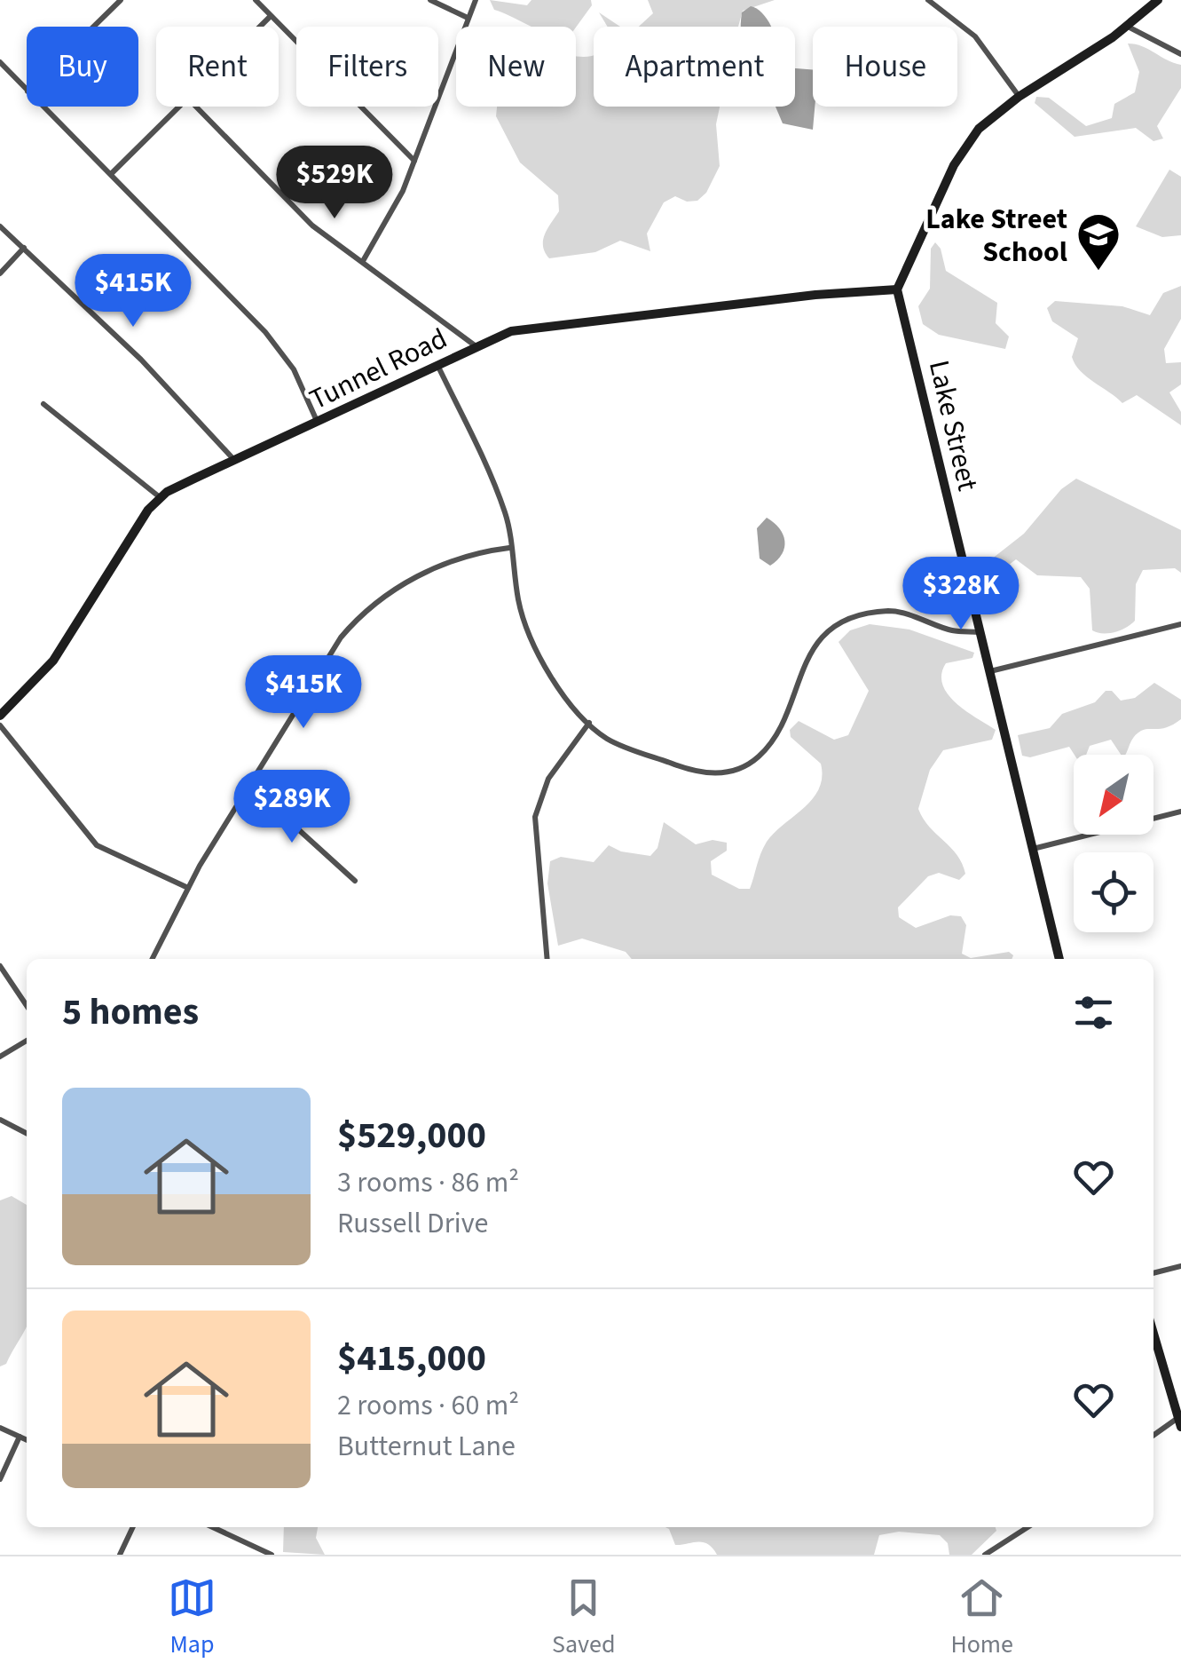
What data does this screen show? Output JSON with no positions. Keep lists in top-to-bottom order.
{
  "streets": {
    "main road": ["Tunnel Road", "Lake Street"]
  },
  "crossings": [
    ["Tunnel Road", "Lake Street"]
  ],
  "places": {
    "school or university": ["Lake Street School"]
  },
  "north": "bottom left",
  "page": {
    "chip": [
      "Buy",
      "Rent",
      "Filters",
      "New",
      "Apartment",
      "House"
    ],
    "price": [
      "$529K",
      "$415K",
      "$328K",
      "$415K",
      "$289K"
    ],
    "heading": "5 homes",
    "list": [
      {
        "name": "$529,000",
        "note": "3 rooms · 86 m² · Russell Drive"
      },
      {
        "name": "$415,000",
        "note": "2 rooms · 60 m² · Butternut Lane"
      }
    ],
    "tabs": ["Map", "Saved", "Home"]
  }
}
